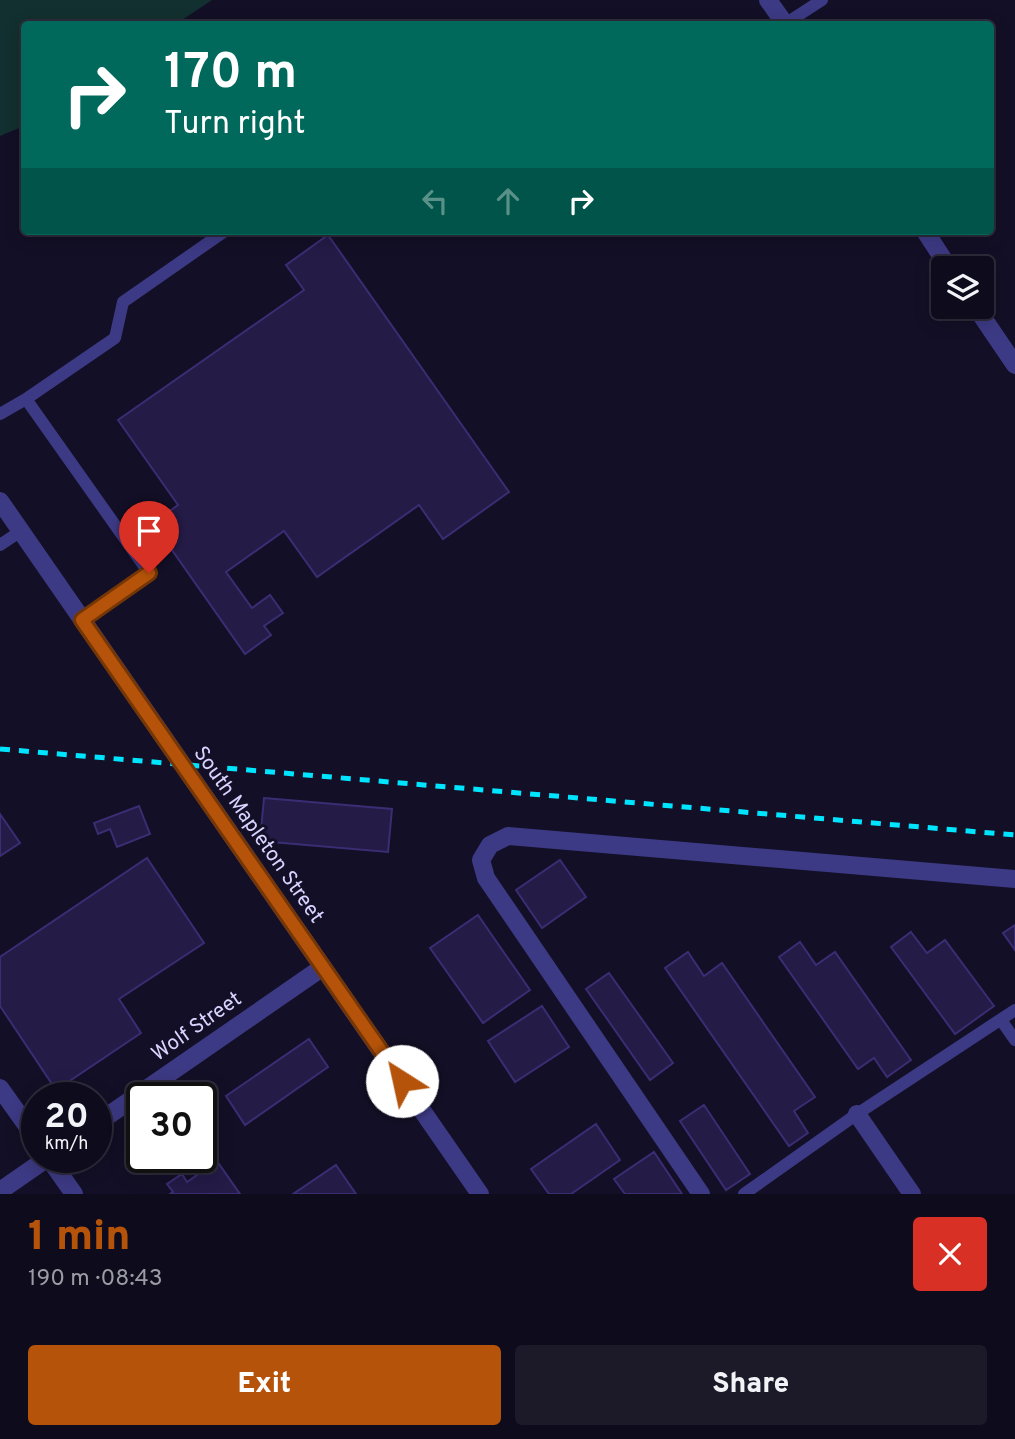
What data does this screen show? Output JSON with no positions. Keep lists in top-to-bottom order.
{
  "streets": {
    "street": ["South Mapleton Street", "Wolf Street"]
  },
  "crossings": [
    ["South Mapleton Street", "Wolf Street"]
  ],
  "page": {
    "turn": ["170 m", "Turn right"],
    "speed": "20 km/h",
    "limit": "30",
    "heading": ["1 min", "190 m · 08:43"],
    "buttons": ["Exit", "Share"]
  }
}
